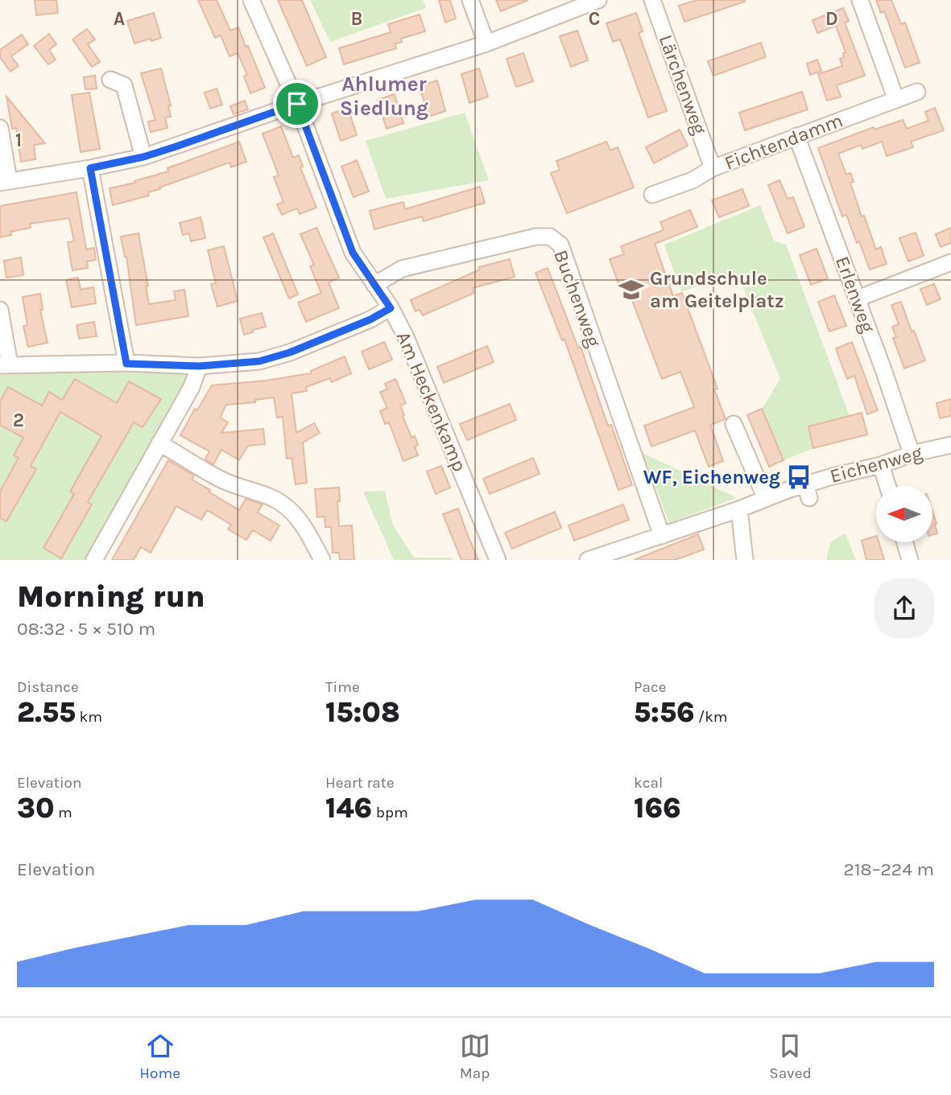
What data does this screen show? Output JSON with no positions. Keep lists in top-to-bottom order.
{
  "streets": {
    "street": [
      "Lärchenweg",
      "Fichtendamm",
      "Erlenweg",
      "Buchenweg",
      "Am Heckenkamp",
      "Eichenweg"
    ]
  },
  "crossings": [
    ["Lärchenweg", "Fichtendamm"],
    ["Fichtendamm", "Erlenweg"],
    ["Erlenweg", "Eichenweg"],
    ["Buchenweg", "Am Heckenkamp"],
    ["Buchenweg", "Eichenweg"]
  ],
  "districts": ["Ahlumer Siedlung"],
  "places": {
    "school or university": ["Grundschule am Geitelplatz"],
    "bus stop": ["WF, Eichenweg"]
  },
  "north": "left",
  "page": {
    "heading": ["Morning run", "08:32 · 5 × 510 m"],
    "stats": [
      ["Distance", "2.55 km"],
      ["Time", "15:08"],
      ["Pace", "5:56 /km"],
      ["Elevation", "30 m"],
      ["Heart rate", "146 bpm"],
      ["kcal", "166"]
    ],
    "chart": ["Elevation", "218–224 m"],
    "tabs": ["Home", "Map", "Saved"]
  },
  "grid": {
    "columns": [
      "A",
      "B",
      "C",
      "D"
    ],
    "rows": ["1", "2"]
  }
}
